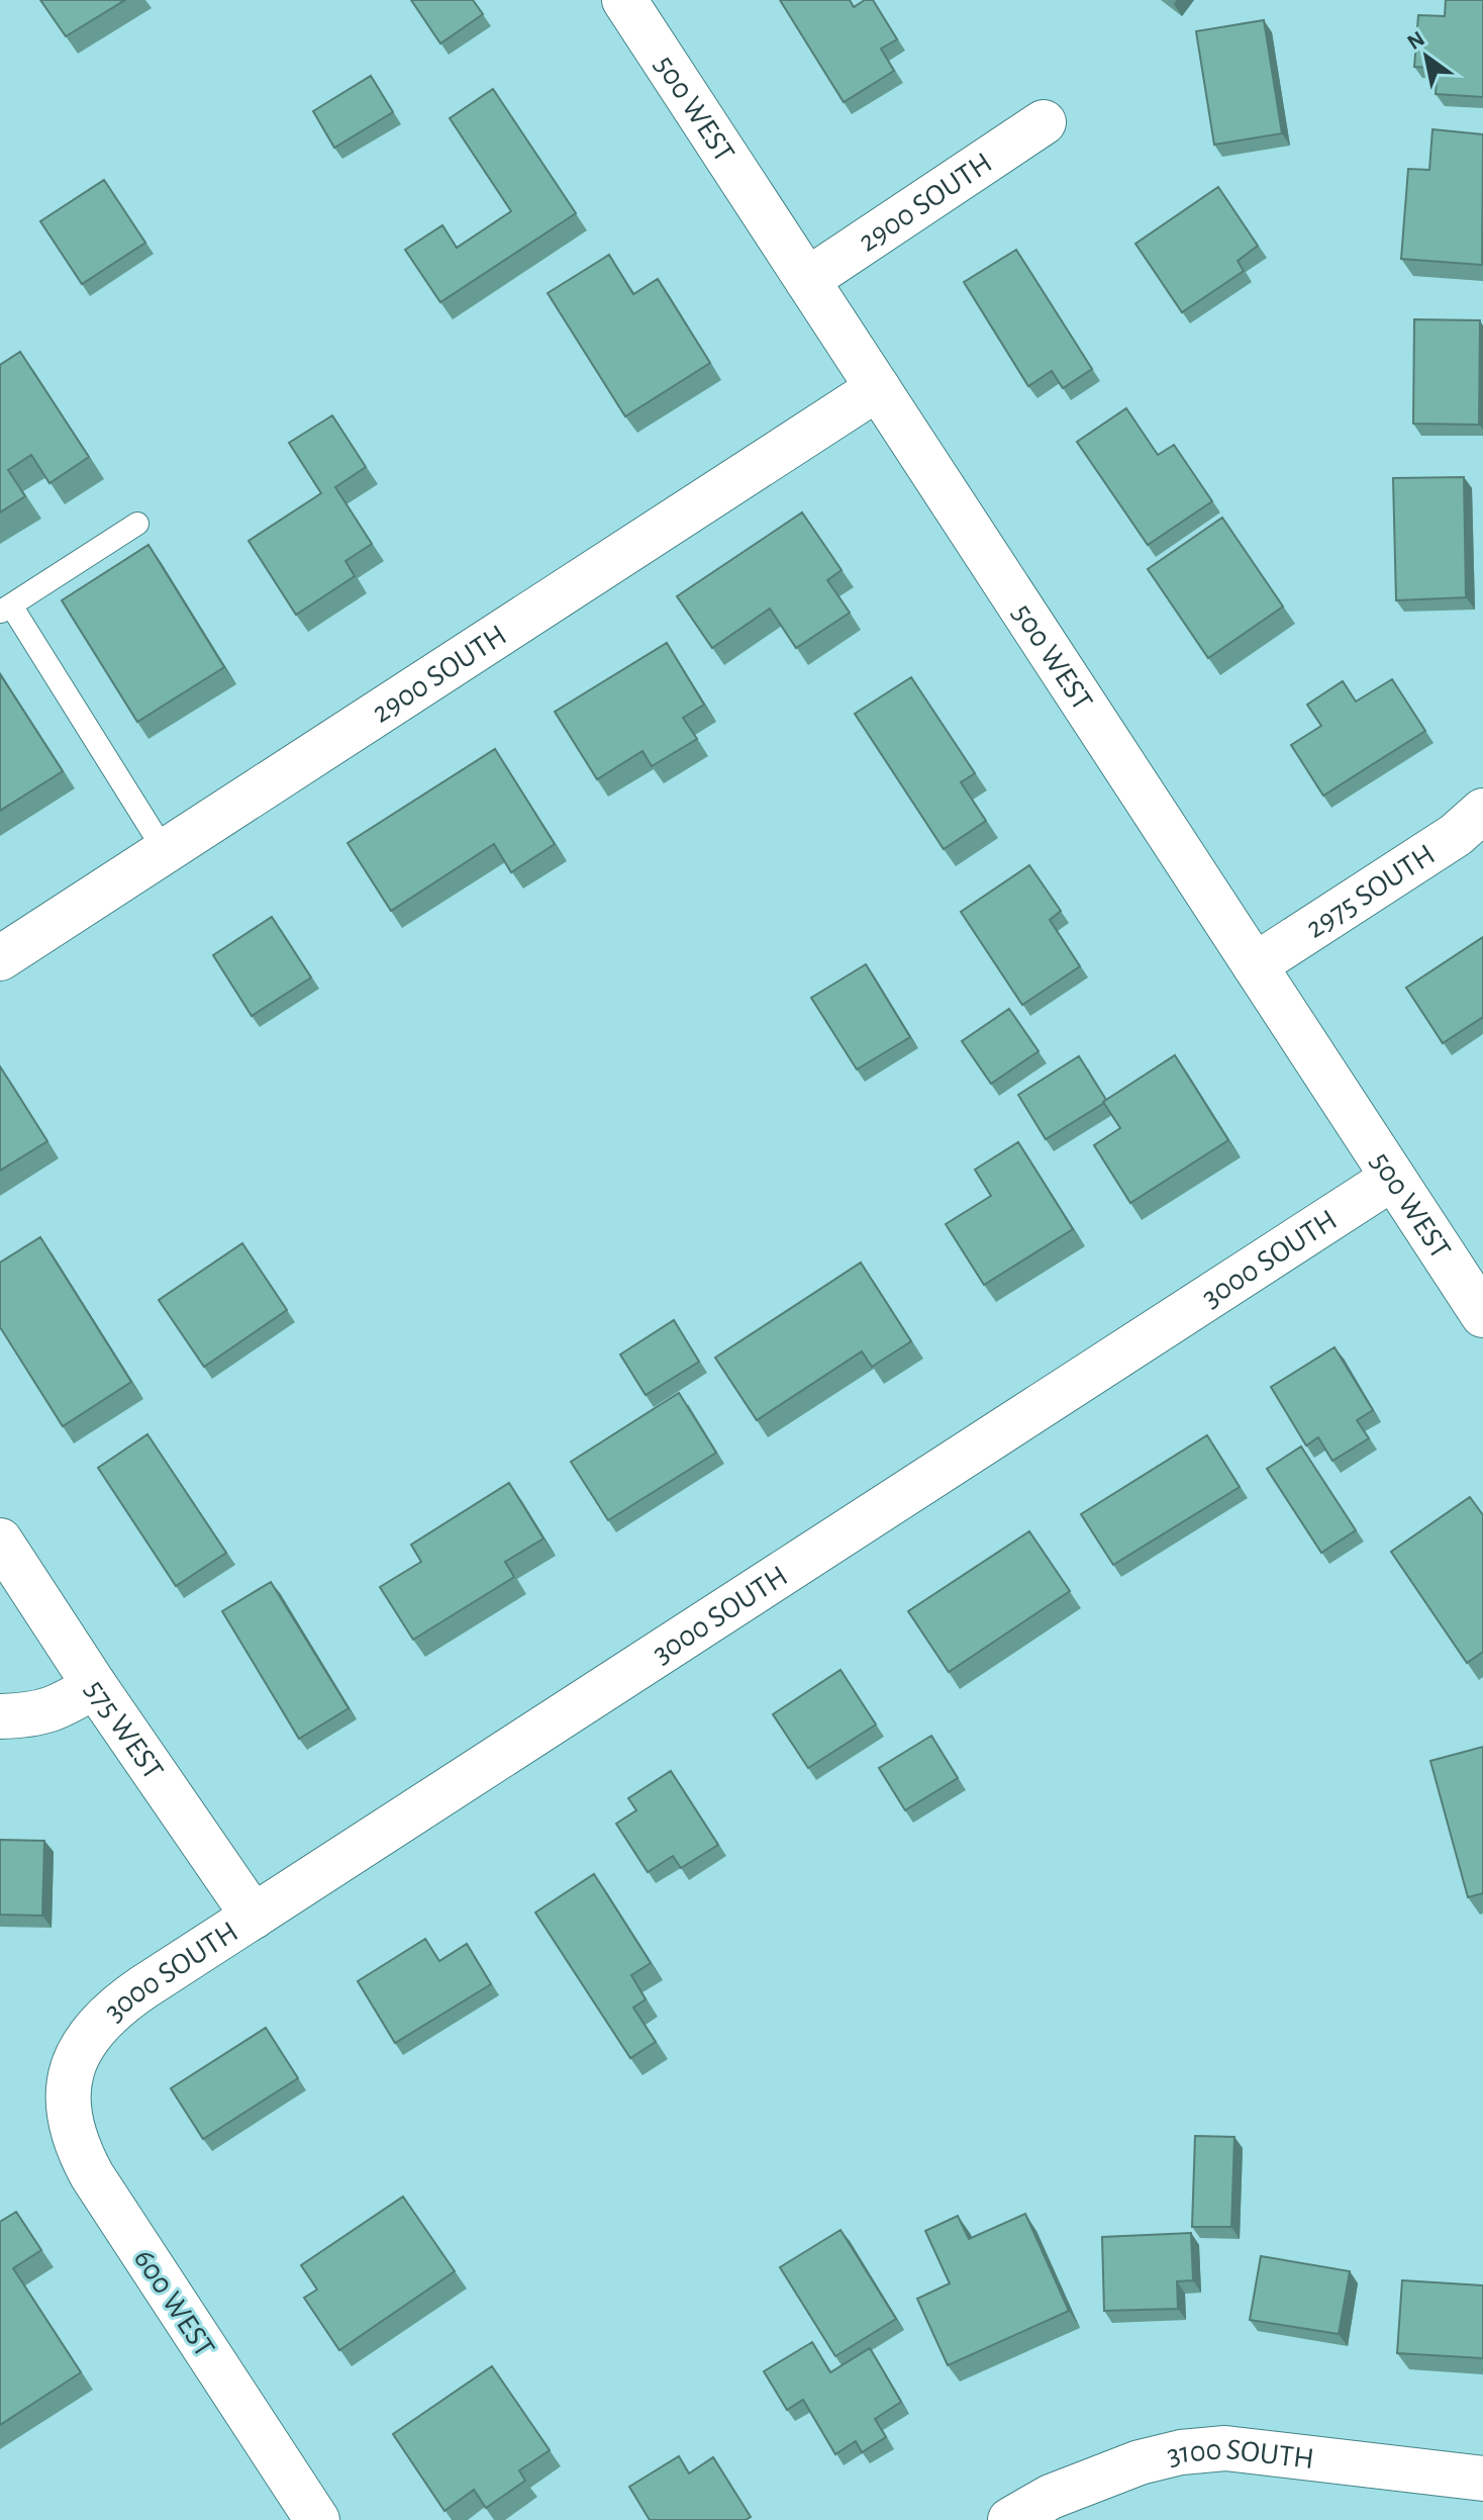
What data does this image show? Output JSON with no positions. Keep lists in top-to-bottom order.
{
  "streets": {
    "street": [
      "500 WEST",
      "2900 SOUTH",
      "2975 SOUTH",
      "3000 SOUTH",
      "575 WEST",
      "600 WEST",
      "3100 SOUTH"
    ]
  },
  "crossings": [
    ["500 WEST", "2900 SOUTH"],
    ["500 WEST", "2975 SOUTH"],
    ["500 WEST", "3000 SOUTH"],
    ["3000 SOUTH", "575 WEST"],
    ["3000 SOUTH", "600 WEST"]
  ],
  "north": "top left"
}
